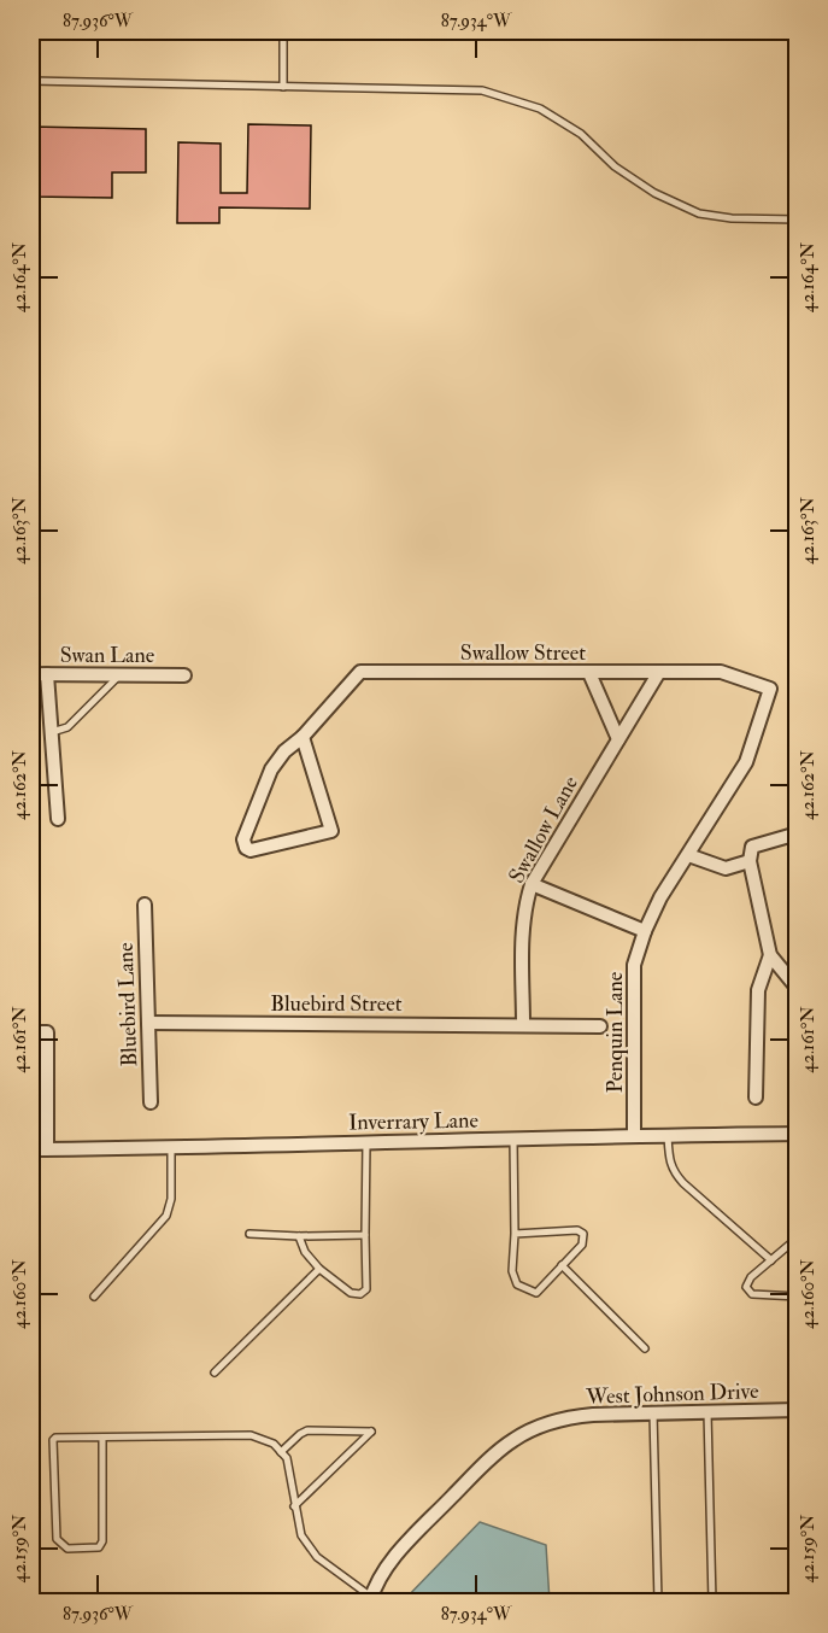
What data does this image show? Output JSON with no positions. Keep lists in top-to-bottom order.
{
  "streets": {
    "street": [
      "Swallow Street",
      "Swan Lane",
      "Swallow Lane",
      "Bluebird Street",
      "Bluebird Lane",
      "Penquin Lane",
      "Inverrary Lane",
      "West Johnson Drive"
    ]
  },
  "crossings": [
    ["Swallow Street", "Swallow Lane"],
    ["Swallow Street", "Penquin Lane"],
    ["Swallow Lane", "Bluebird Street"],
    ["Bluebird Street", "Bluebird Lane"],
    ["Penquin Lane", "Inverrary Lane"]
  ],
  "coordinates": [
    "87.936°W",
    "87.934°W",
    "42.164°N",
    "42.163°N",
    "42.162°N",
    "42.161°N",
    "42.160°N",
    "42.159°N"
  ]
}
